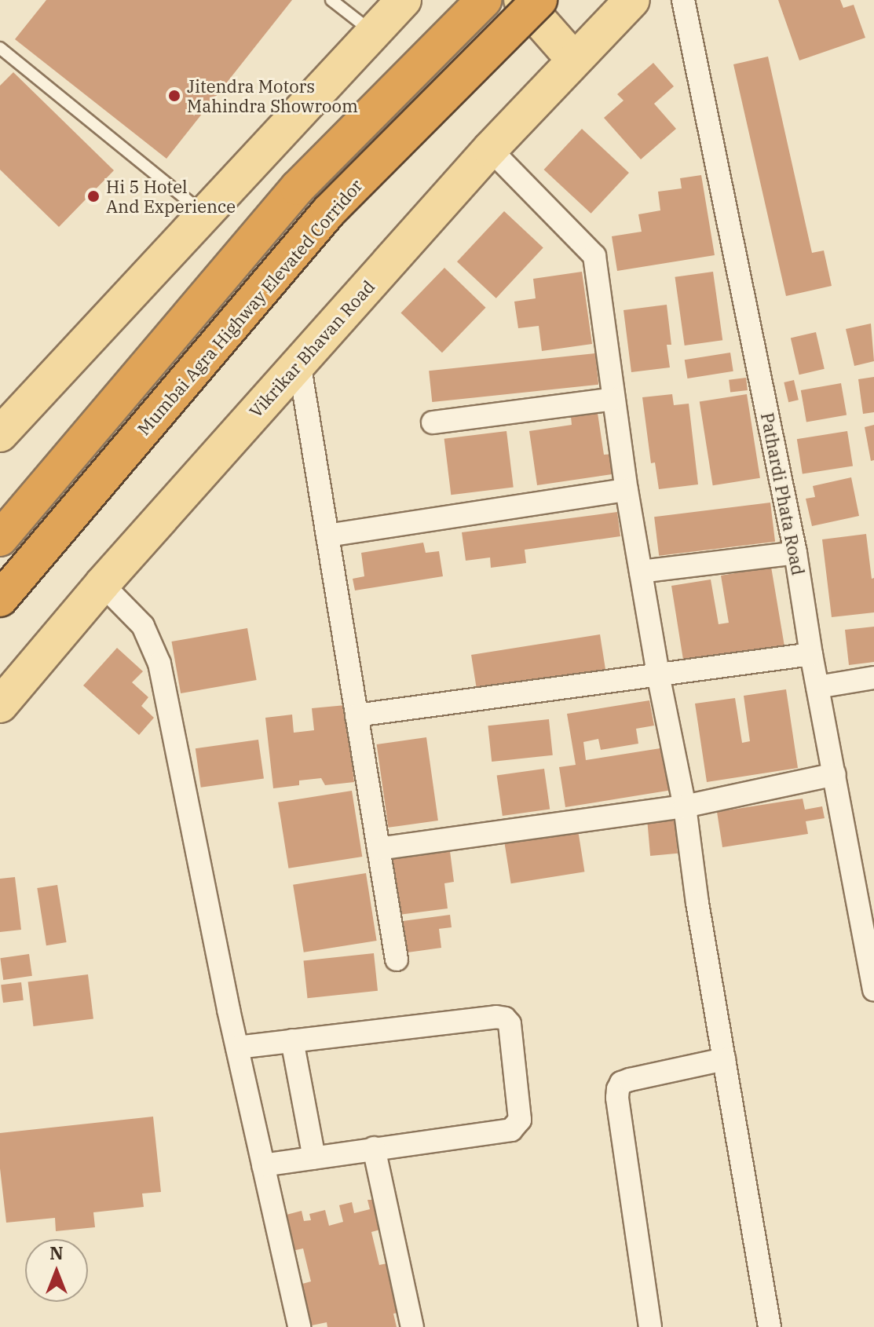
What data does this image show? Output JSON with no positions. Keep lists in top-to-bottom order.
{
  "streets": {
    "highway": ["Mumbai Agra Highway Elevated Corridor"],
    "main road": ["Vikrikar Bhavan Road"],
    "street": ["Pathardi Phata Road"]
  },
  "places": ["Jitendra Motors Mahindra Showroom", "Hi 5 Hotel And Experience"],
  "north": "top"
}
